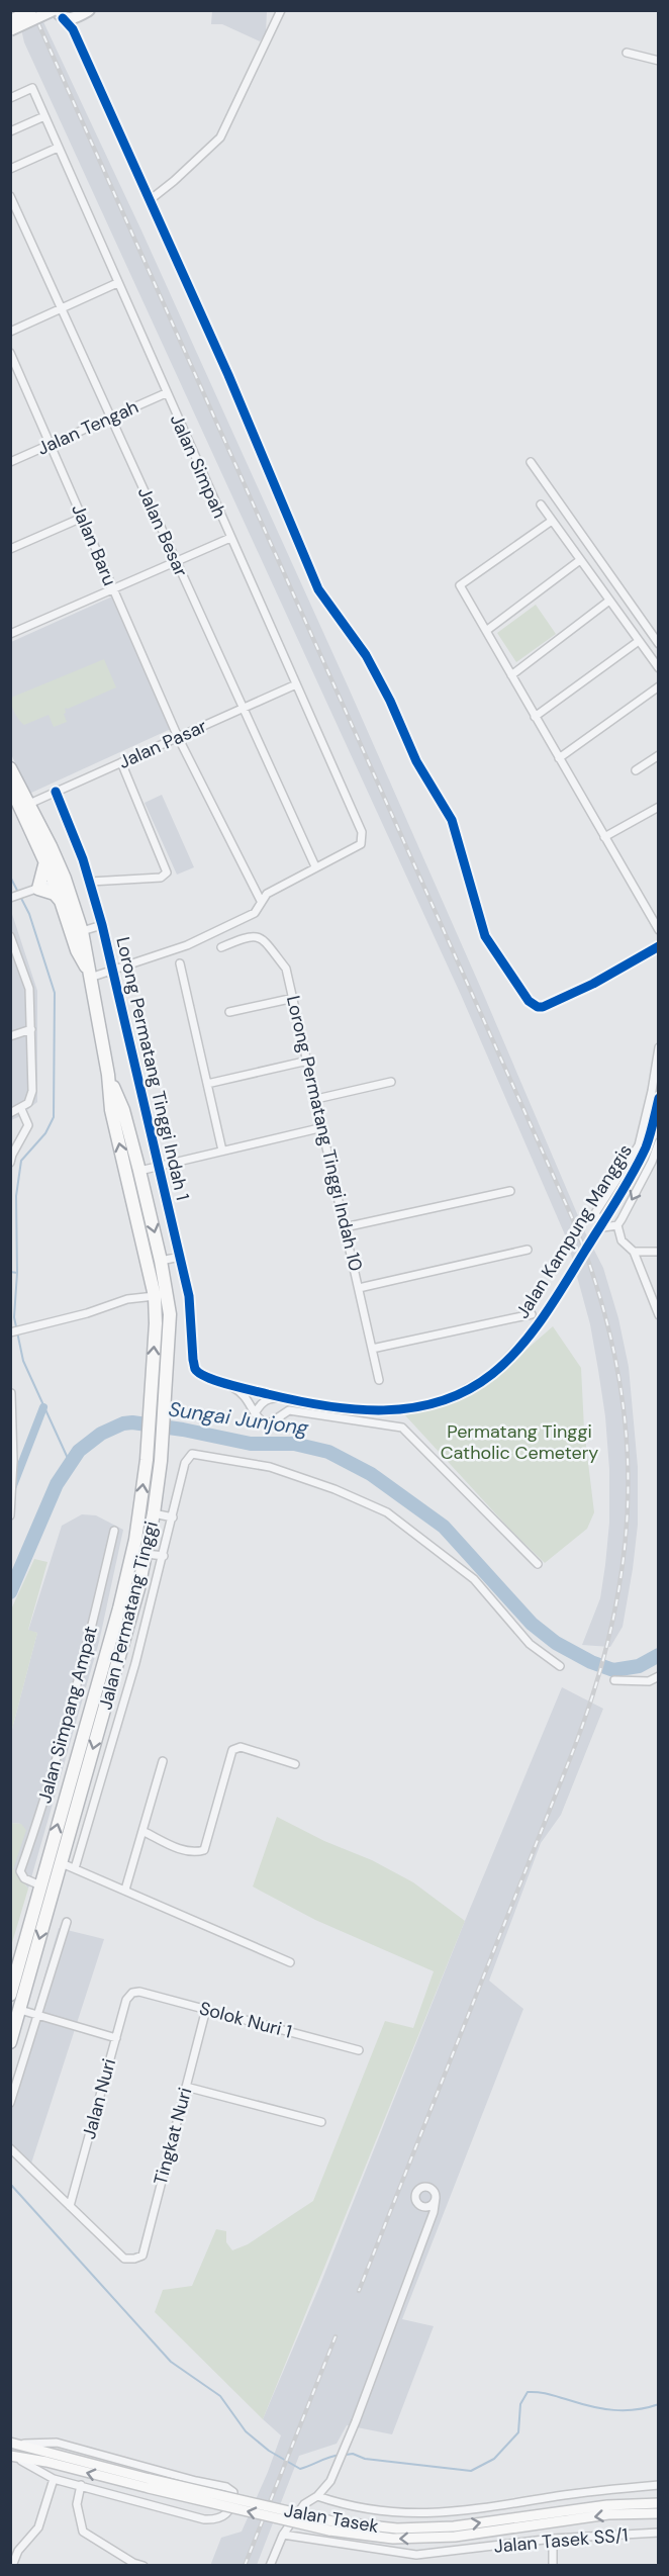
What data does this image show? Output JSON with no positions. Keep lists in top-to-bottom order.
{
  "streets": {
    "highway": ["Jalan Permatang Tinggi"],
    "main road": ["Jalan Tasek"],
    "street": [
      "Jalan Tengah",
      "Jalan Simpah",
      "Jalan Besar",
      "Jalan Baru",
      "Jalan Pasar",
      "Lorong Permatang Tinggi Indah 1",
      "Lorong Permatang Tinggi Indah 10",
      "Jalan Kampung Manggis",
      "Jalan Simpang Ampat",
      "Solok Nuri 1",
      "Jalan Nuri",
      "Tingkat Nuri",
      "Jalan Tasek SS/1"
    ]
  },
  "crossings": [
    ["Jalan Tengah", "Jalan Simpah"],
    ["Jalan Tengah", "Jalan Besar"],
    ["Jalan Tengah", "Jalan Baru"],
    ["Jalan Simpah", "Jalan Besar"],
    ["Jalan Simpah", "Jalan Pasar"],
    ["Jalan Besar", "Jalan Pasar"],
    ["Jalan Baru", "Jalan Pasar"],
    ["Jalan Pasar", "Lorong Permatang Tinggi Indah 1"],
    ["Jalan Pasar", "Jalan Permatang Tinggi"],
    ["Lorong Permatang Tinggi Indah 1", "Jalan Kampung Manggis"],
    ["Jalan Permatang Tinggi", "Jalan Simpang Ampat"],
    ["Solok Nuri 1", "Jalan Nuri"],
    ["Solok Nuri 1", "Tingkat Nuri"],
    ["Jalan Nuri", "Tingkat Nuri"]
  ],
  "water": ["Sungai Junjong"],
  "parks": ["Permatang Tinggi Catholic Cemetery"]
}
